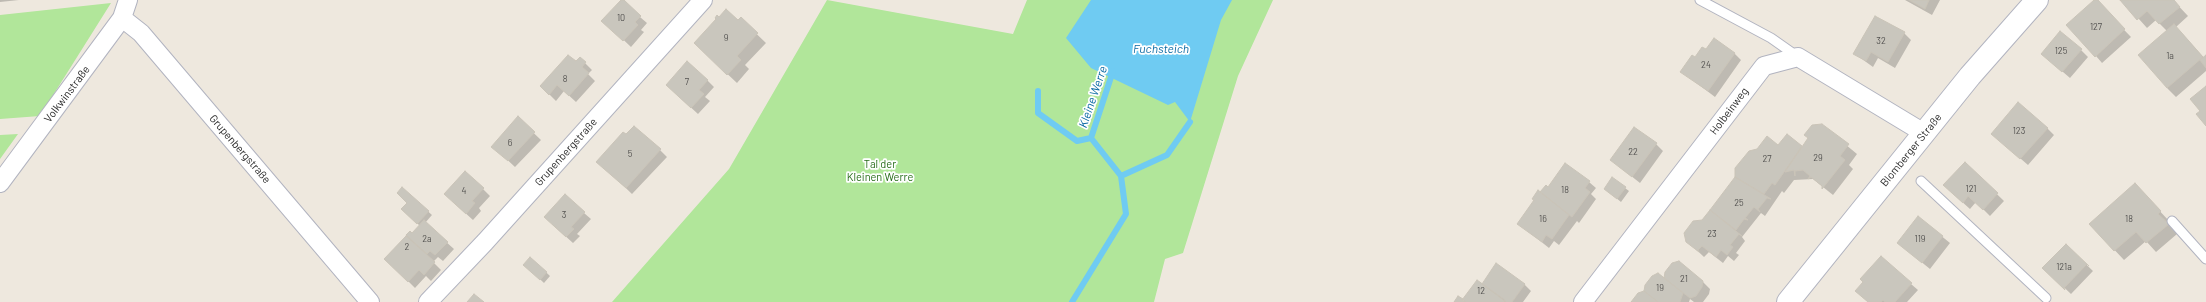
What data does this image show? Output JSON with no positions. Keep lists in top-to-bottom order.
{
  "streets": {
    "street": [
      "Volkwinstraße",
      "Holbeinweg",
      "Grupenbergstraße",
      "Blomberger Straße"
    ]
  },
  "crossings": [
    ["Volkwinstraße", "Grupenbergstraße"]
  ],
  "water": ["Fuchsteich", "Kleine Werre"],
  "parks": ["Tal der Kleinen Werre"],
  "house_numbers": [
    "10",
    "127",
    "9",
    "32",
    "125",
    "1a",
    "24",
    "8",
    "7",
    "123",
    "6",
    "22",
    "5",
    "29",
    "27",
    "121",
    "18",
    "4",
    "25",
    "3",
    "16",
    "18",
    "23",
    "2a",
    "119",
    "2",
    "121a",
    "21",
    "19",
    "12"
  ]
}
